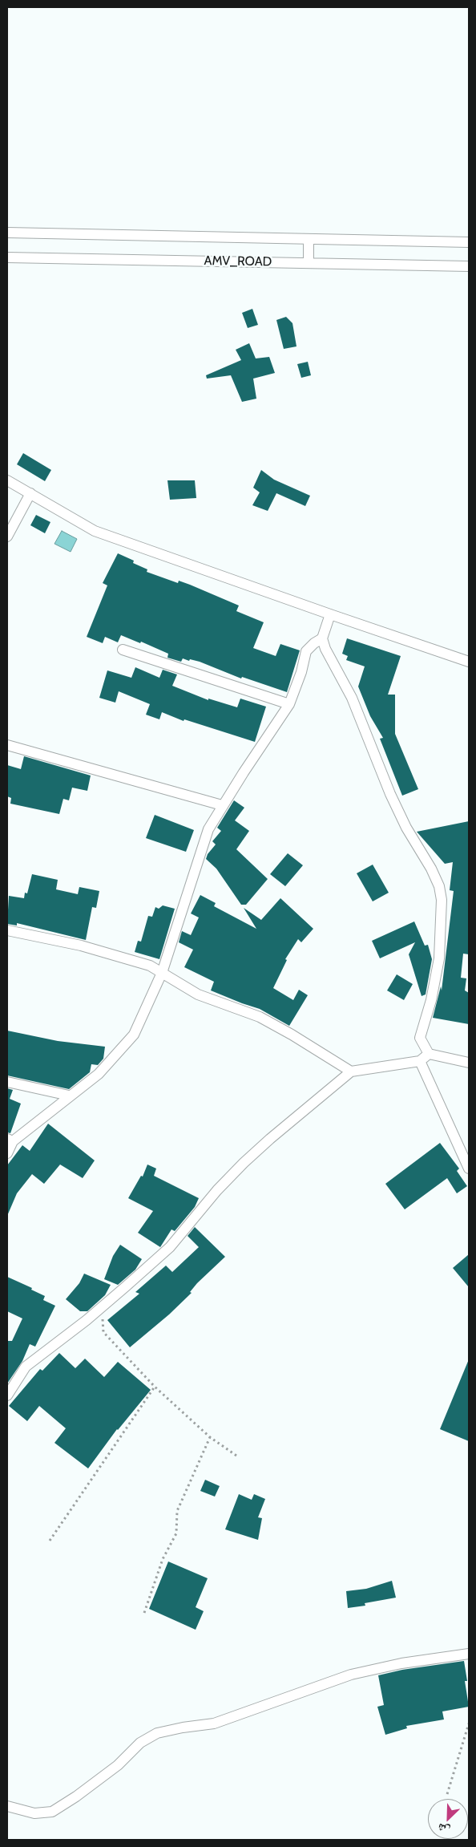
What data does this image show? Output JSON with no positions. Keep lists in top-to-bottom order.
{
  "streets": {
    "street": ["AMV_ROAD"]
  },
  "north": "bottom left"
}
